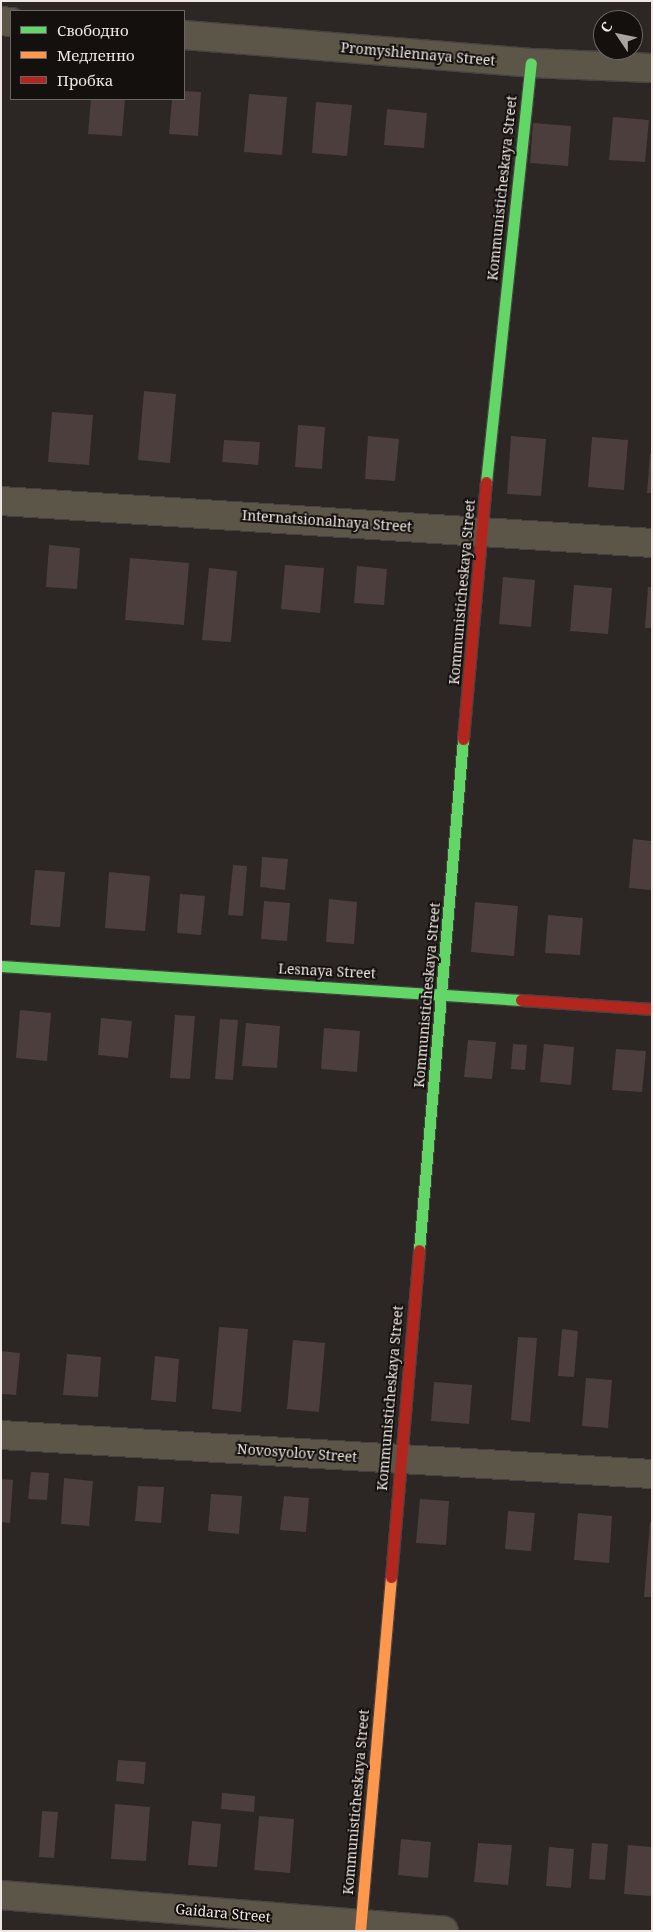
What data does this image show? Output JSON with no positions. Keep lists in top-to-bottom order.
{
  "streets": {
    "street": [
      "Promyshlennaya Street",
      "Kommunisticheskaya Street",
      "Internatsionalnaya Street",
      "Lesnaya Street",
      "Novosyolov Street",
      "Gaidara Street"
    ]
  },
  "crossings": [
    ["Promyshlennaya Street", "Kommunisticheskaya Street"],
    ["Kommunisticheskaya Street", "Internatsionalnaya Street"],
    ["Kommunisticheskaya Street", "Lesnaya Street"],
    ["Kommunisticheskaya Street", "Novosyolov Street"],
    ["Kommunisticheskaya Street", "Gaidara Street"]
  ],
  "legend": ["Свободно", "Медленно", "Пробка"],
  "north": "top left"
}
